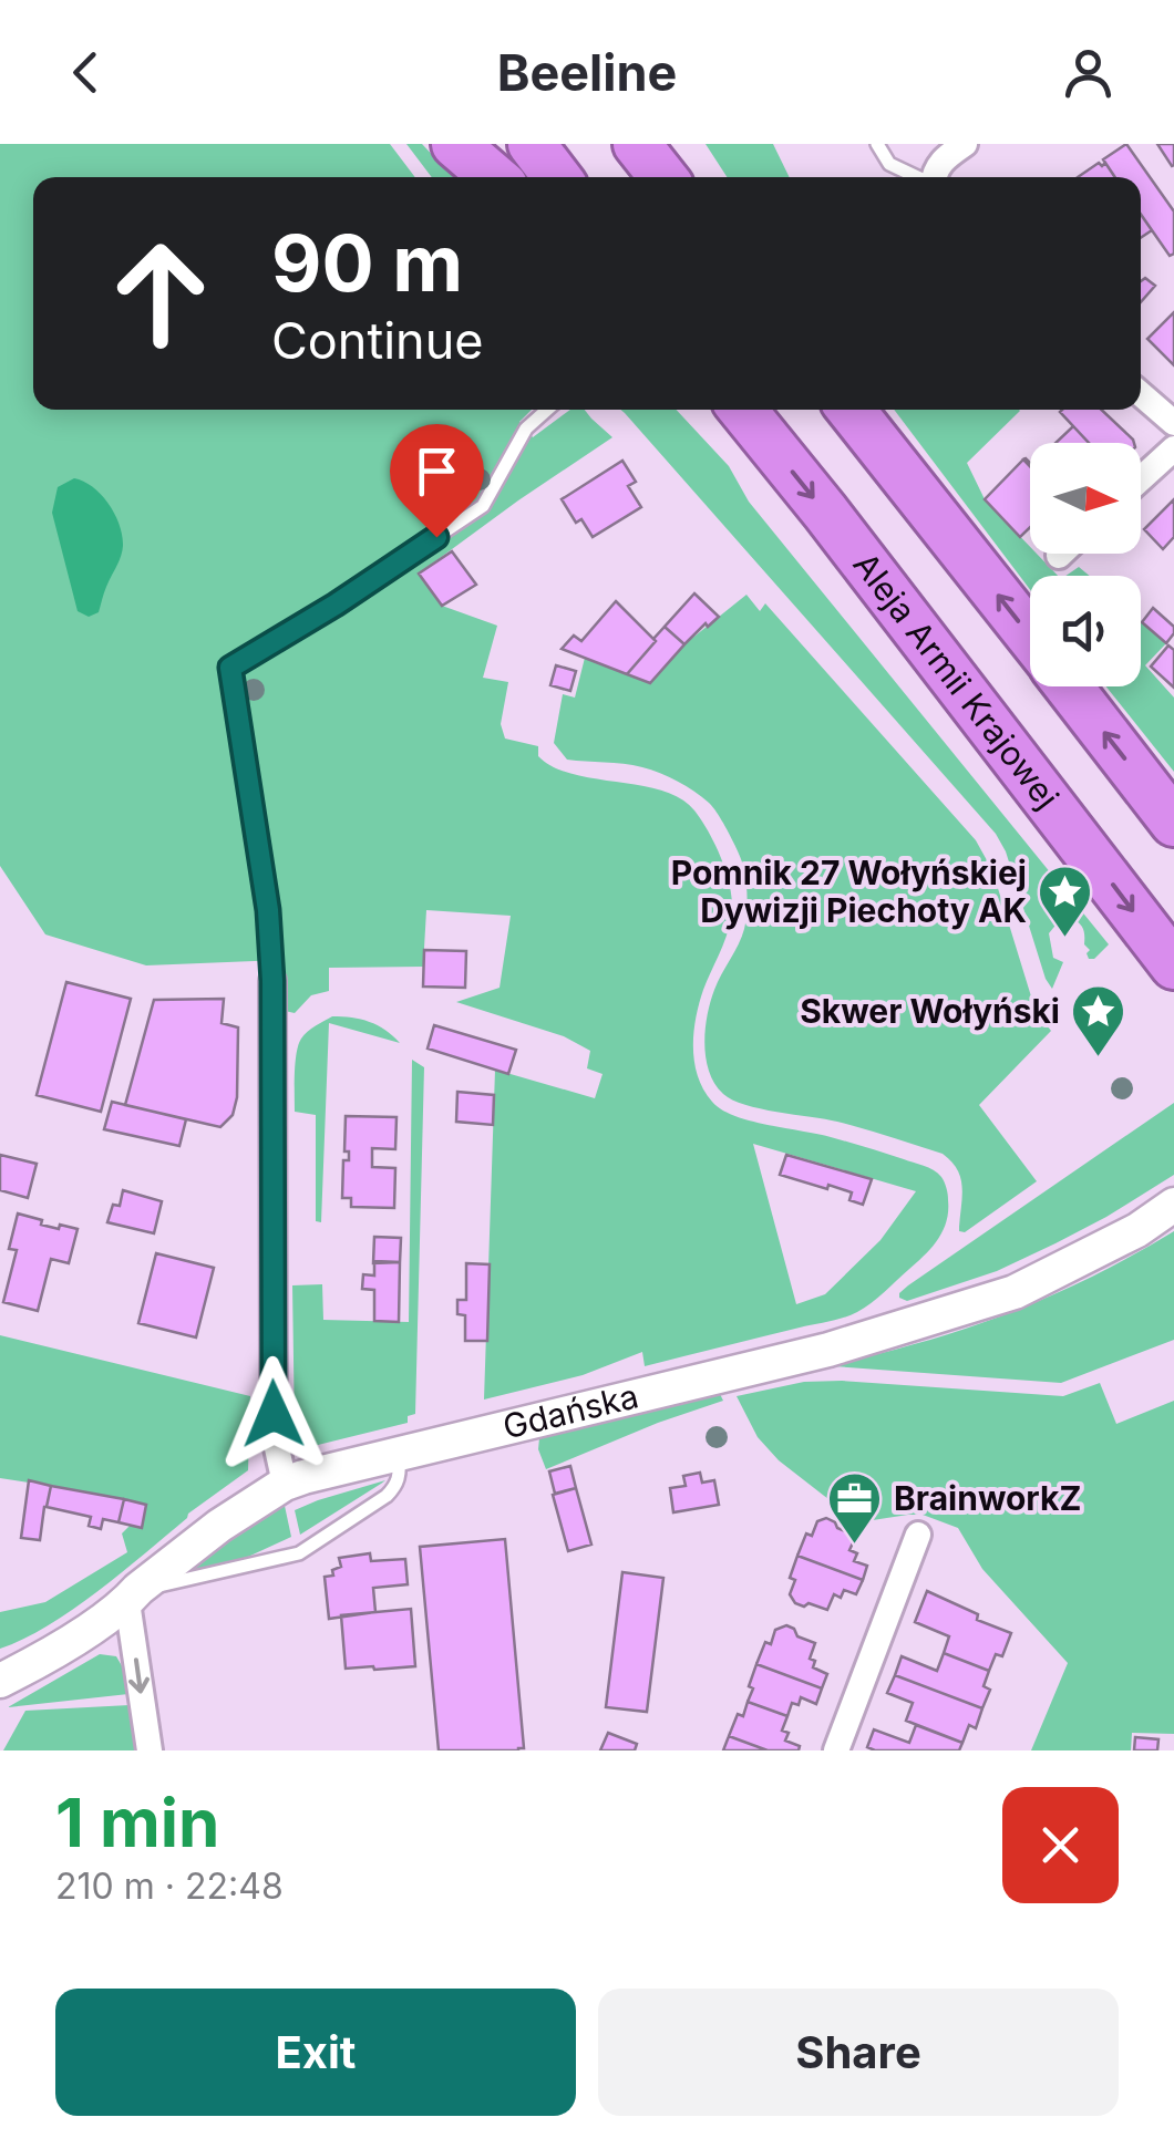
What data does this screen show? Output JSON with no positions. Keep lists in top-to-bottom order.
{
  "streets": {
    "highway": ["Aleja Armii Krajowej"],
    "street": ["Gdańska"]
  },
  "places": {
    "place": ["Pomnik 27 Wołyńskiej Dywizji Piechoty AK", "Skwer Wołyński"],
    "office": ["BrainworkZ"]
  },
  "north": "right",
  "page": {
    "header": "Beeline",
    "turn": ["90 m", "Continue"],
    "heading": ["1 min", "210 m · 22:48"],
    "buttons": ["Exit", "Share"]
  }
}
